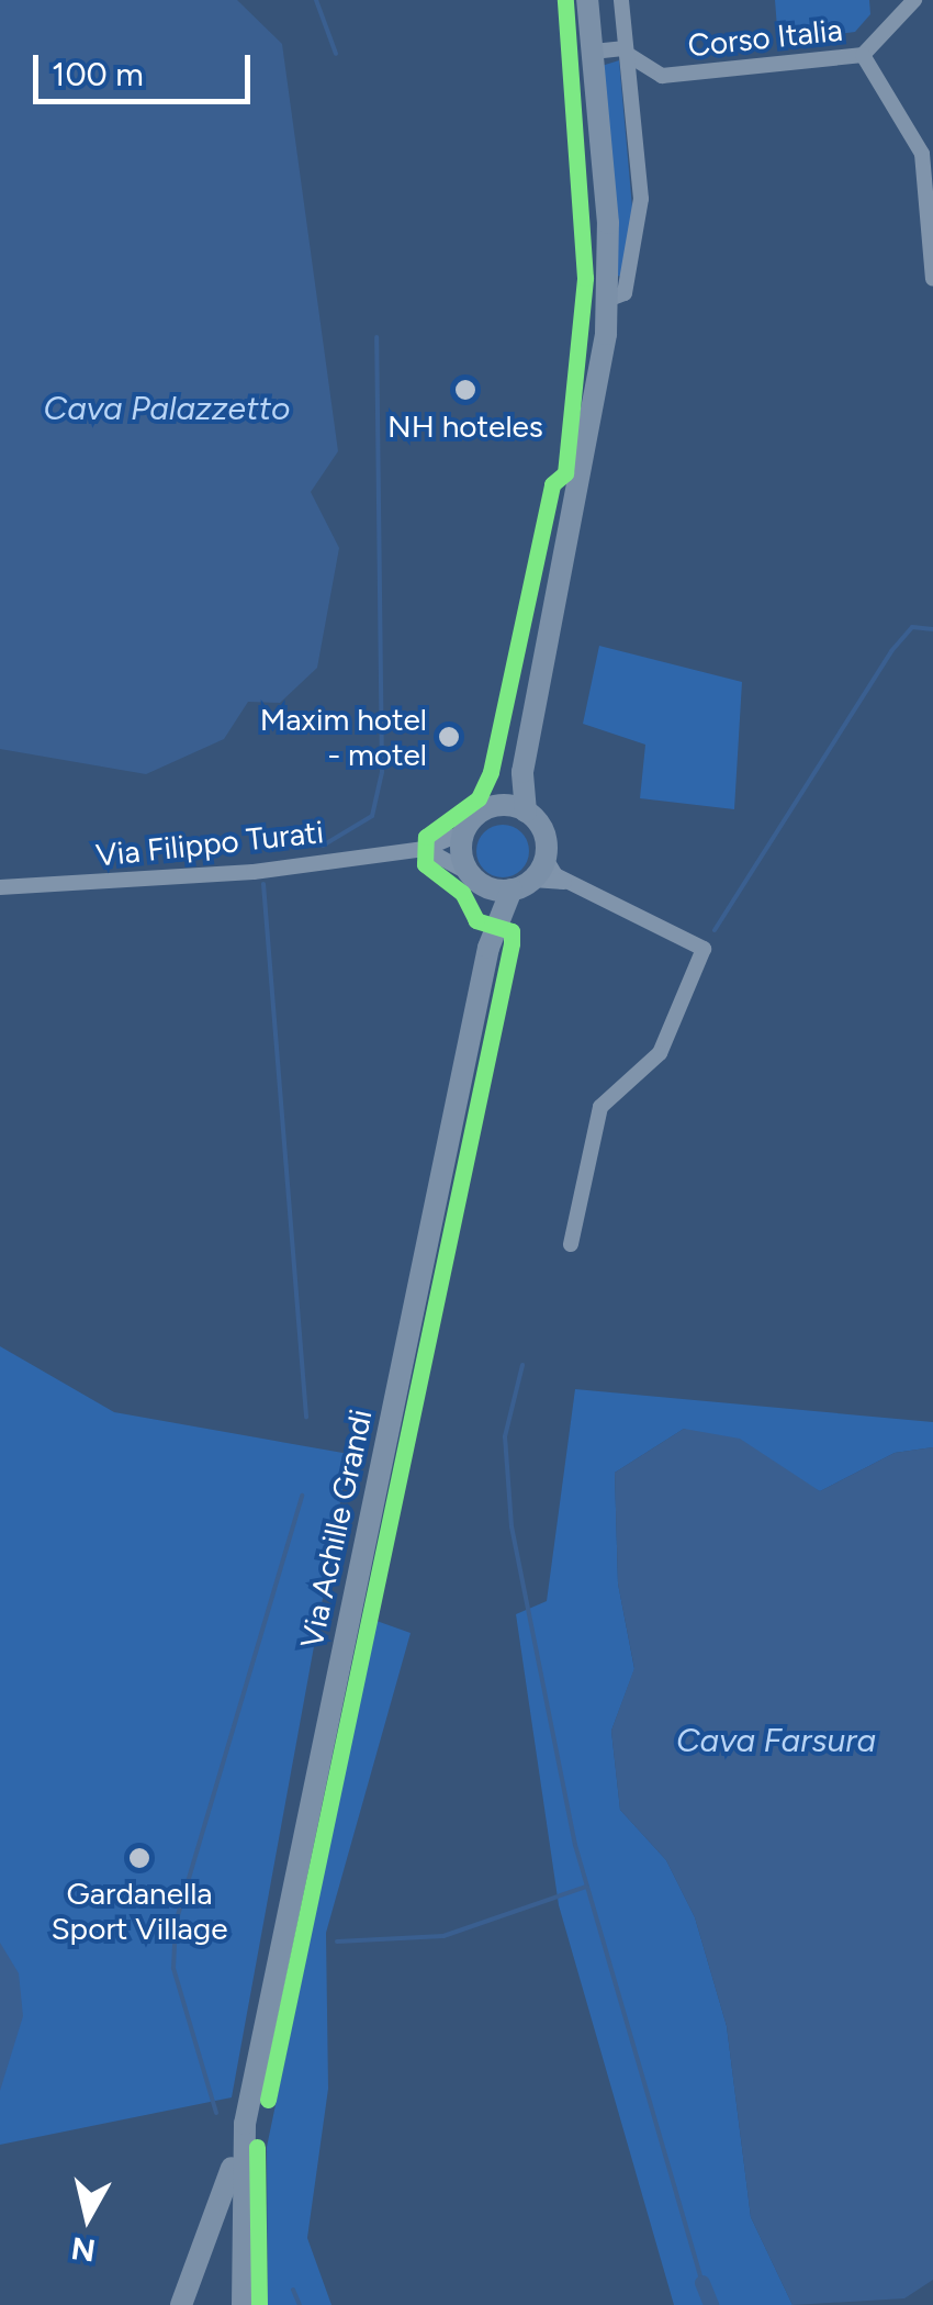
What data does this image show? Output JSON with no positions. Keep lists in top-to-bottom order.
{
  "streets": {
    "main road": ["Via Achille Grandi"],
    "street": ["Corso Italia", "Via Filippo Turati"]
  },
  "crossings": [
    ["Via Filippo Turati", "Via Achille Grandi"]
  ],
  "water": ["Cava Palazzetto", "Cava Farsura"],
  "places": ["NH hoteles", "Maxim hotel - motel", "Gardanella Sport Village"],
  "scale_bar": "100 m",
  "north": "bottom"
}
